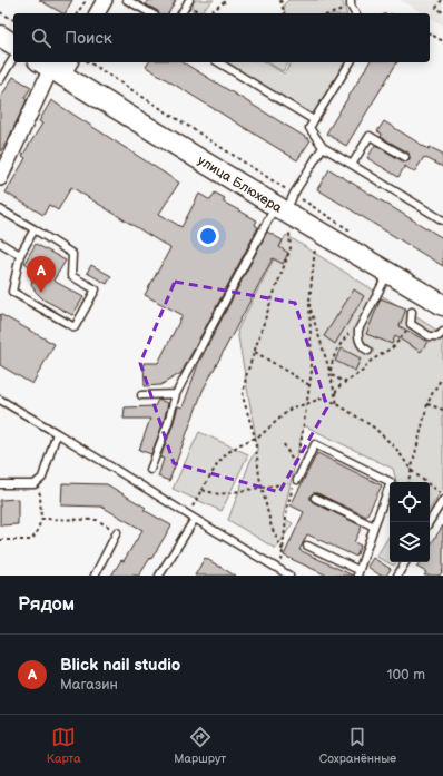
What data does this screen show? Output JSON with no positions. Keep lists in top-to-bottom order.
{
  "streets": {
    "street": ["улица Блюхера"]
  },
  "page": {
    "search": "Поиск",
    "pins": "A",
    "heading": "Рядом",
    "list": [
      {
        "mark": "A",
        "name": "Blick nail studio",
        "note": "Магазин",
        "value": "100 m"
      }
    ],
    "nav": ["Карта", "Маршрут", "Сохранённые"]
  }
}
